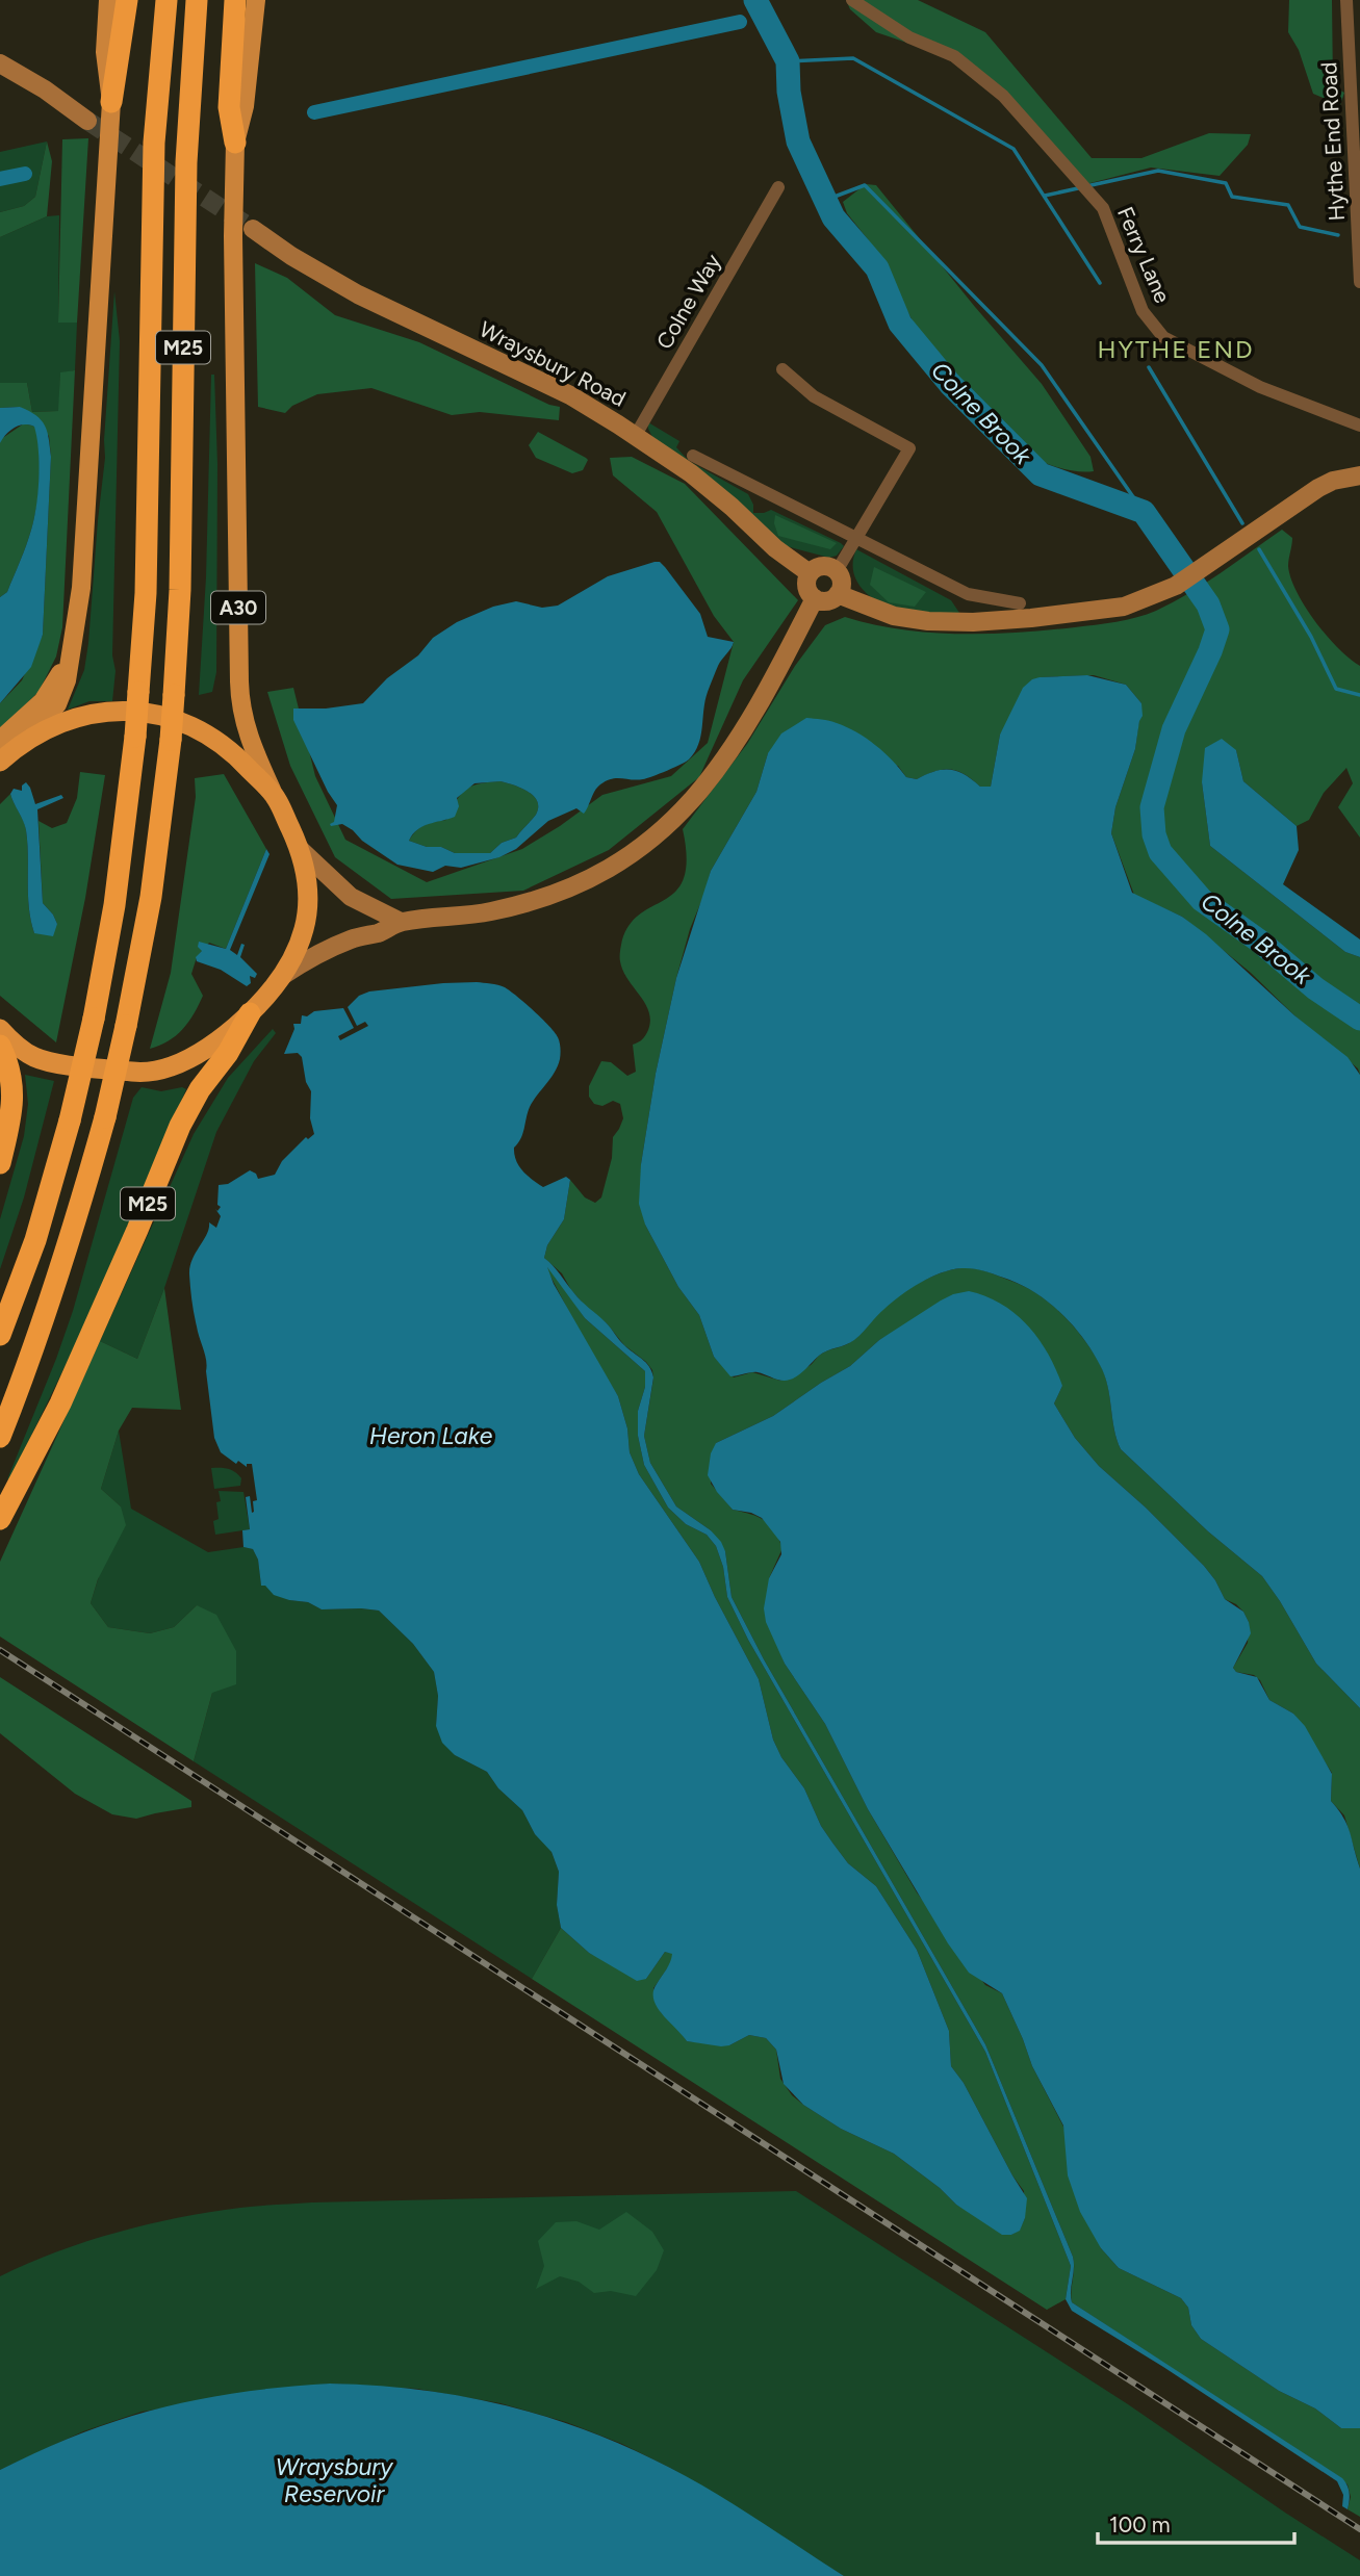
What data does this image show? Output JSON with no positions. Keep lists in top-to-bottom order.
{
  "streets": {
    "highway": ["M25"],
    "main road": ["Wraysbury Road", "A30"],
    "street": ["Hythe End Road", "Ferry Lane", "Colne Way"]
  },
  "crossings": [
    ["Colne Way", "Wraysbury Road"]
  ],
  "districts": ["HYTHE END"],
  "water": ["Colne Brook", "Heron Lake", "Wraysbury Reservoir"],
  "scale_bar": "100 m"
}
